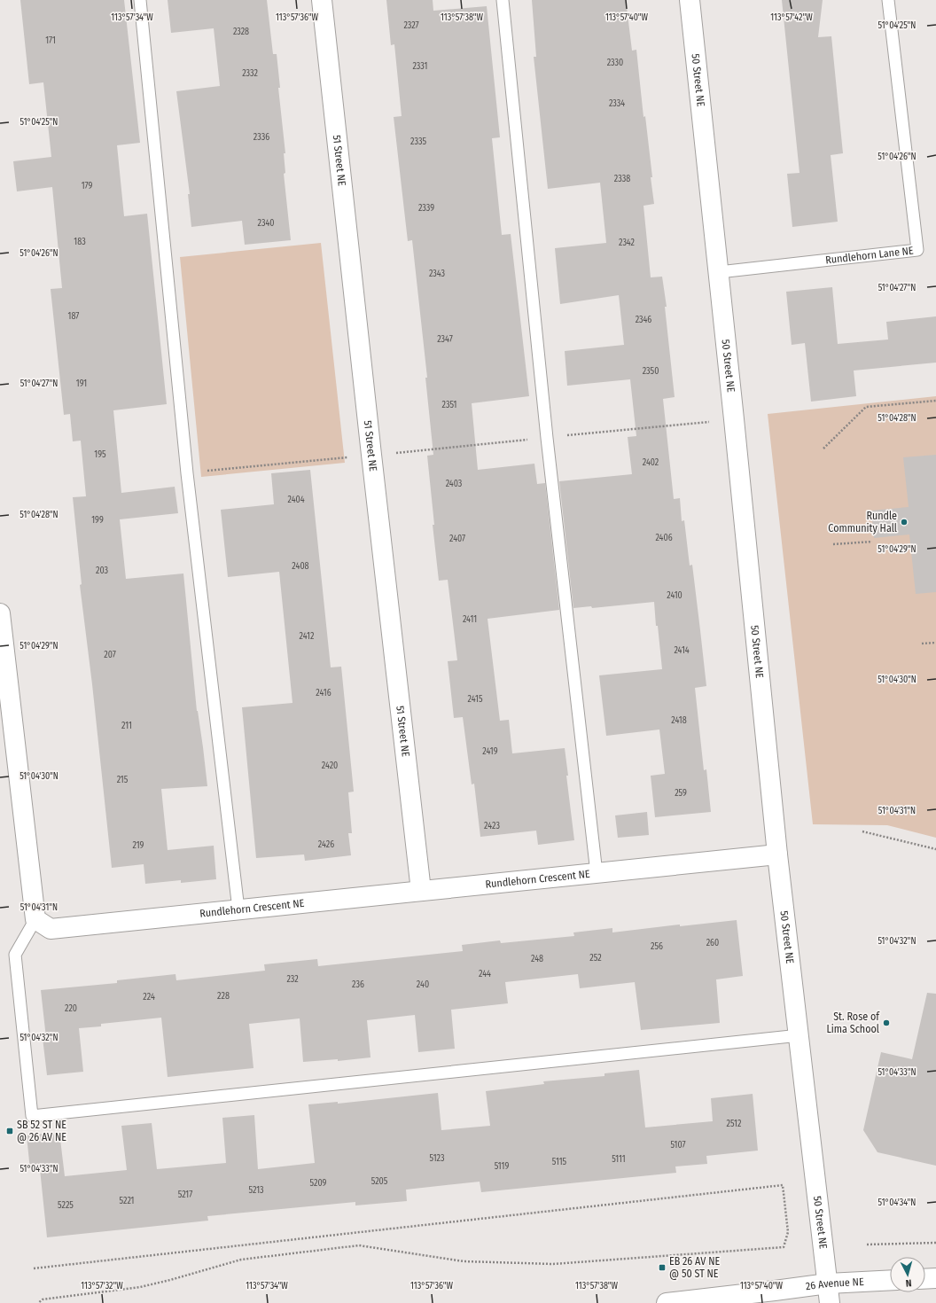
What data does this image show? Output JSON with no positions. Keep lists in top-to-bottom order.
{
  "streets": {
    "street": [
      "50 Street NE",
      "51 Street NE",
      "Rundlehorn Crescent NE",
      "26 Avenue NE"
    ],
    "lane": ["Rundlehorn Lane NE"]
  },
  "crossings": [
    ["50 Street NE", "Rundlehorn Lane NE"],
    ["50 Street NE", "Rundlehorn Crescent NE"],
    ["50 Street NE", "26 Avenue NE"],
    ["51 Street NE", "Rundlehorn Crescent NE"]
  ],
  "places": {
    "other": ["Rundle Community Hall", "St. Rose of Lima School"],
    "transit": ["SB 52 ST NE @ 26 AV NE", "EB 26 AV NE @ 50 ST NE"]
  },
  "house_numbers": [
    "2327",
    "2328",
    "171",
    "2330",
    "2331",
    "2332",
    "2334",
    "2336",
    "2335",
    "2338",
    "179",
    "2339",
    "2340",
    "183",
    "2342",
    "2343",
    "187",
    "2346",
    "2347",
    "2350",
    "191",
    "2351",
    "195",
    "2402",
    "2403",
    "2404",
    "199",
    "2406",
    "2407",
    "2408",
    "203",
    "2410",
    "2411",
    "2412",
    "2414",
    "207",
    "2416",
    "2415",
    "2418",
    "211",
    "2419",
    "2420",
    "215",
    "259",
    "2423",
    "2426",
    "219",
    "260",
    "256",
    "252",
    "248",
    "244",
    "232",
    "236",
    "240",
    "228",
    "224",
    "220",
    "2512",
    "5107",
    "5123",
    "5111",
    "5115",
    "5119",
    "5205",
    "5209",
    "5213",
    "5217",
    "5221",
    "5225"
  ],
  "north": "bottom",
  "coordinates": [
    "113°57'34\"W",
    "113°57'36\"W",
    "113°57'38\"W",
    "113°57'40\"W",
    "113°57'42\"W",
    "51°04'25\"N",
    "51°04'26\"N",
    "51°04'27\"N",
    "51°04'28\"N",
    "51°04'29\"N",
    "51°04'30\"N",
    "51°04'31\"N",
    "51°04'32\"N",
    "51°04'33\"N",
    "51°04'34\"N",
    "113°57'32\"W"
  ]
}
